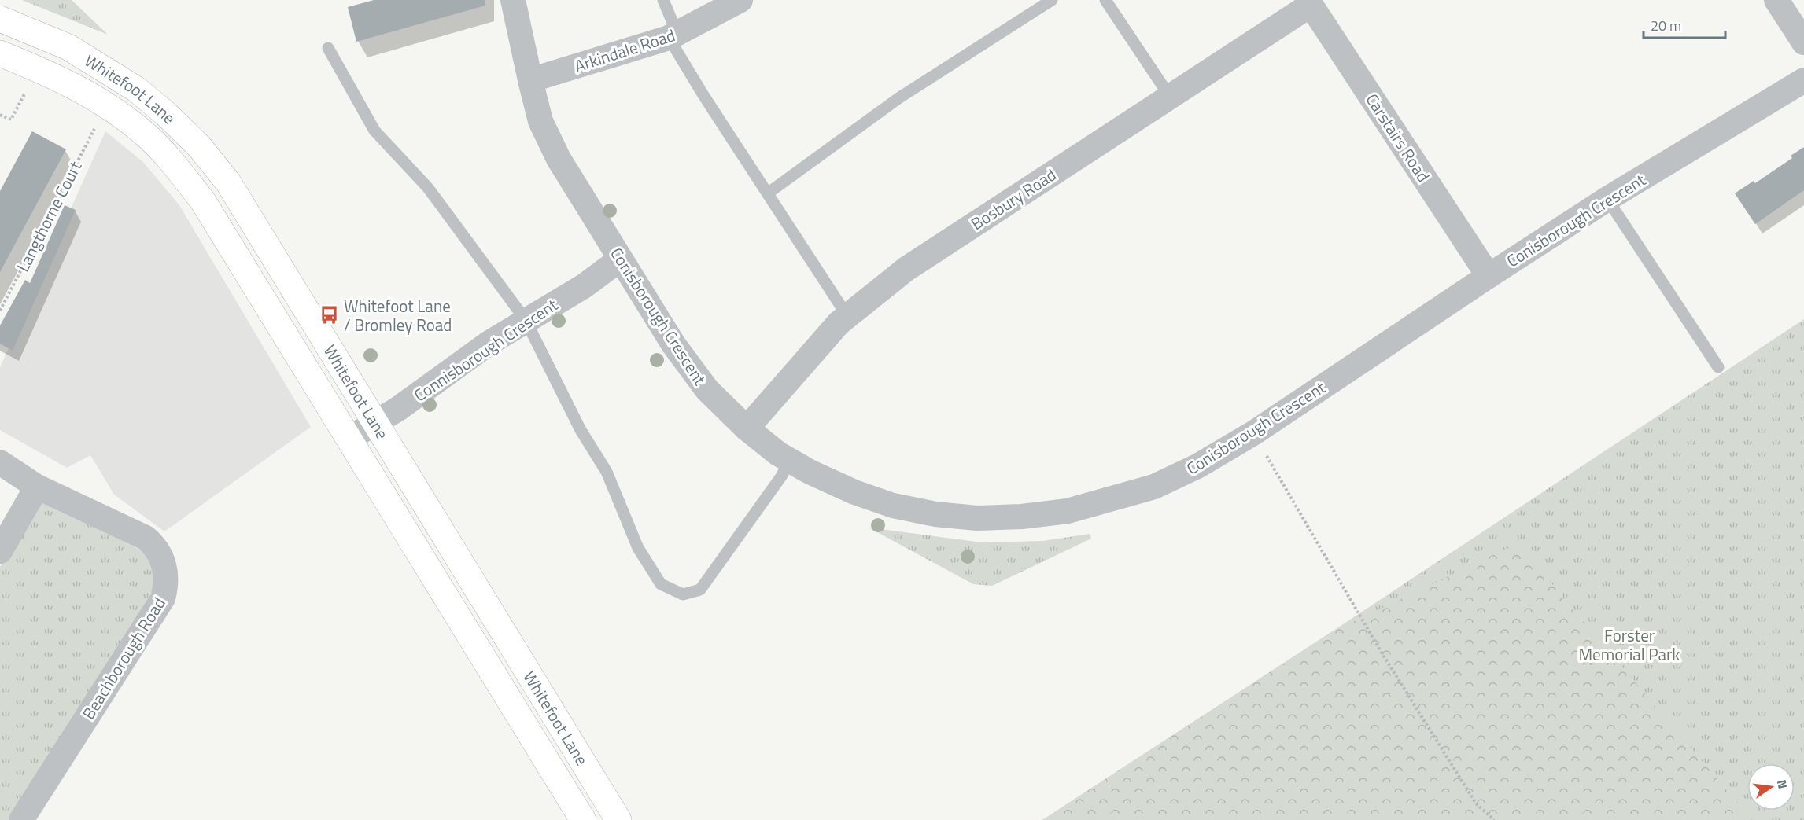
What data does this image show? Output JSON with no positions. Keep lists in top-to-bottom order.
{
  "streets": {
    "street": [
      "Arkindale Road",
      "Whitefoot Lane",
      "Carstairs Road",
      "Bosbury Road",
      "Conisborough Crescent",
      "Connisborough Crescent",
      "Beachborough Road"
    ],
    "path": ["Langthorne Court"]
  },
  "crossings": [
    ["Arkindale Road", "Conisborough Crescent"],
    ["Whitefoot Lane", "Connisborough Crescent"],
    ["Carstairs Road", "Bosbury Road"],
    ["Carstairs Road", "Conisborough Crescent"],
    ["Bosbury Road", "Conisborough Crescent"],
    ["Conisborough Crescent", "Connisborough Crescent"]
  ],
  "parks": ["Forster Memorial Park"],
  "places": {
    "bus stop": ["Whitefoot Lane / Bromley Road"]
  },
  "scale_bar": "20 m",
  "north": "right"
}
